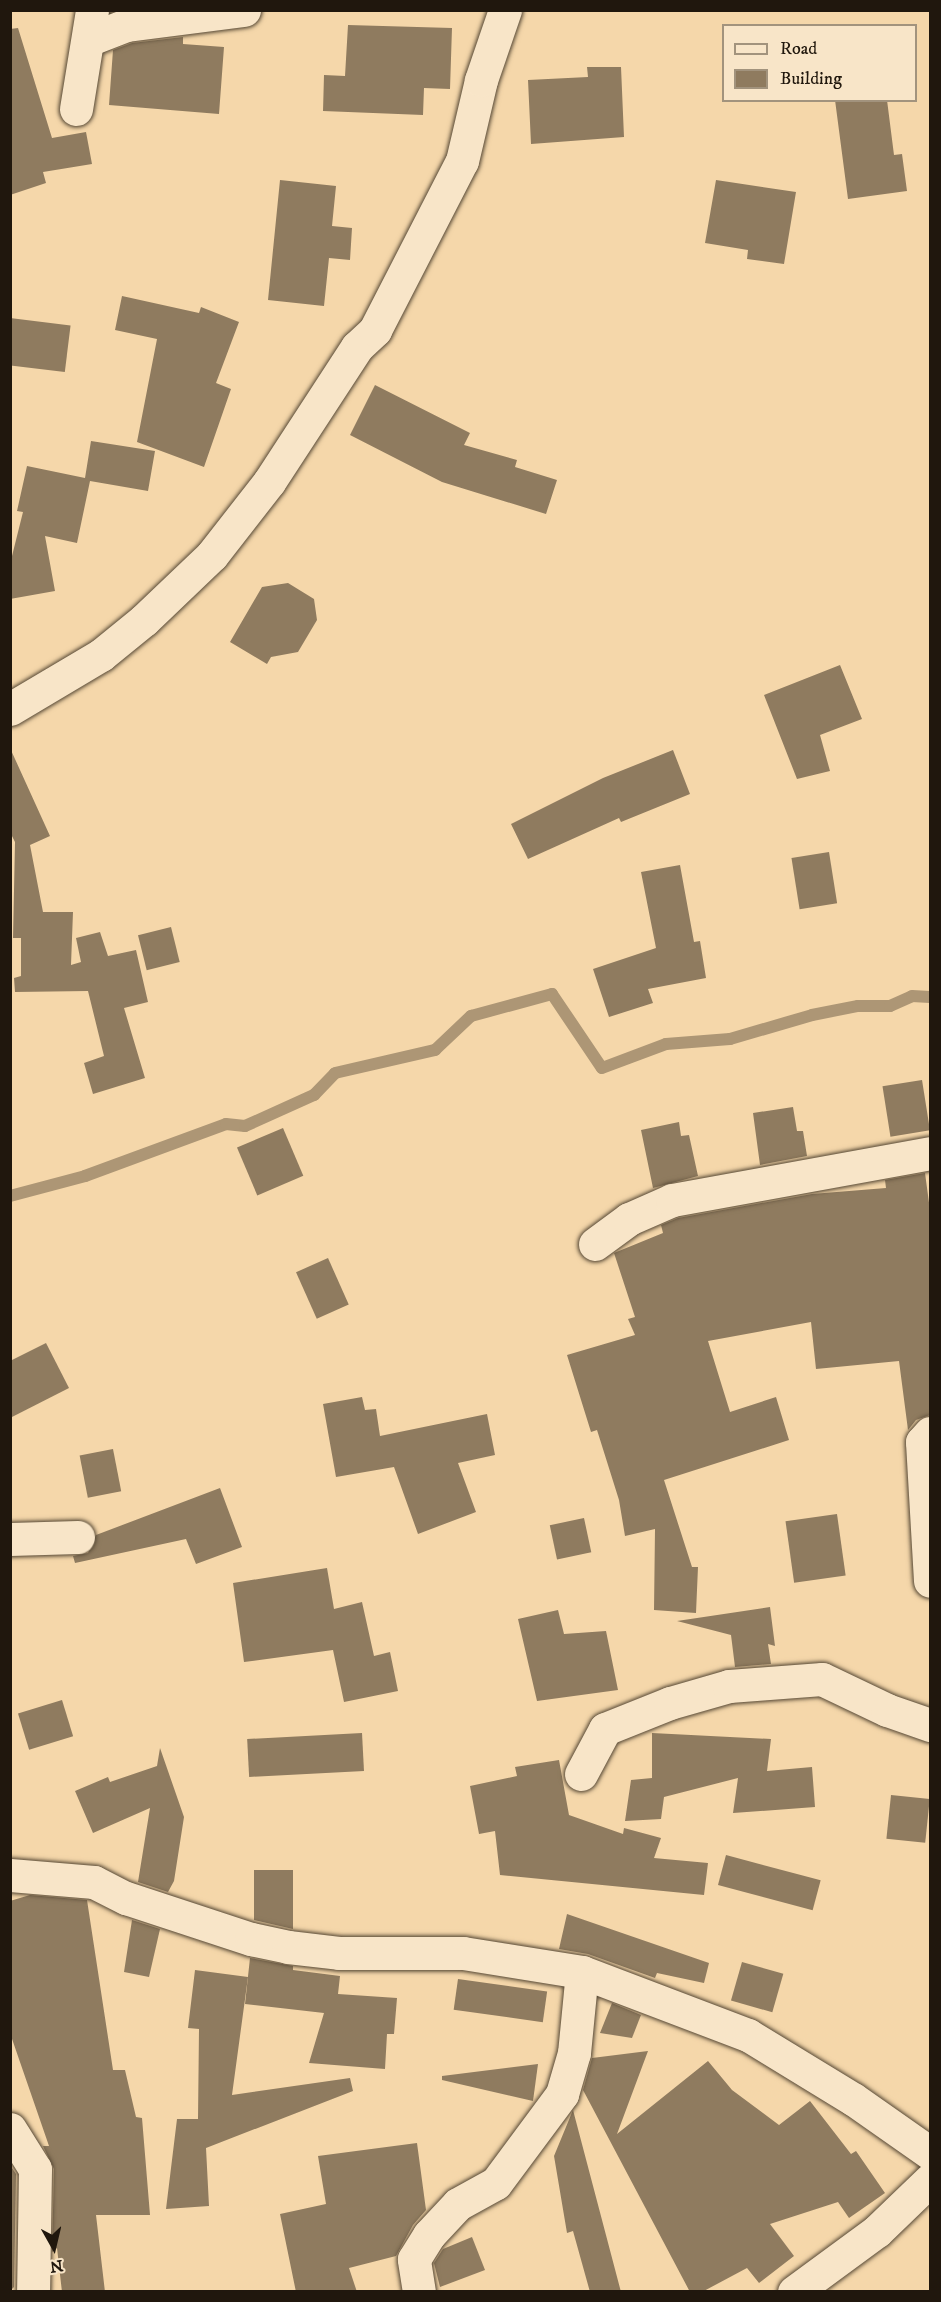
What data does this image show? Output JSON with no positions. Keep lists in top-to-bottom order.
{
  "legend": ["Road", "Building"],
  "north": "bottom"
}
